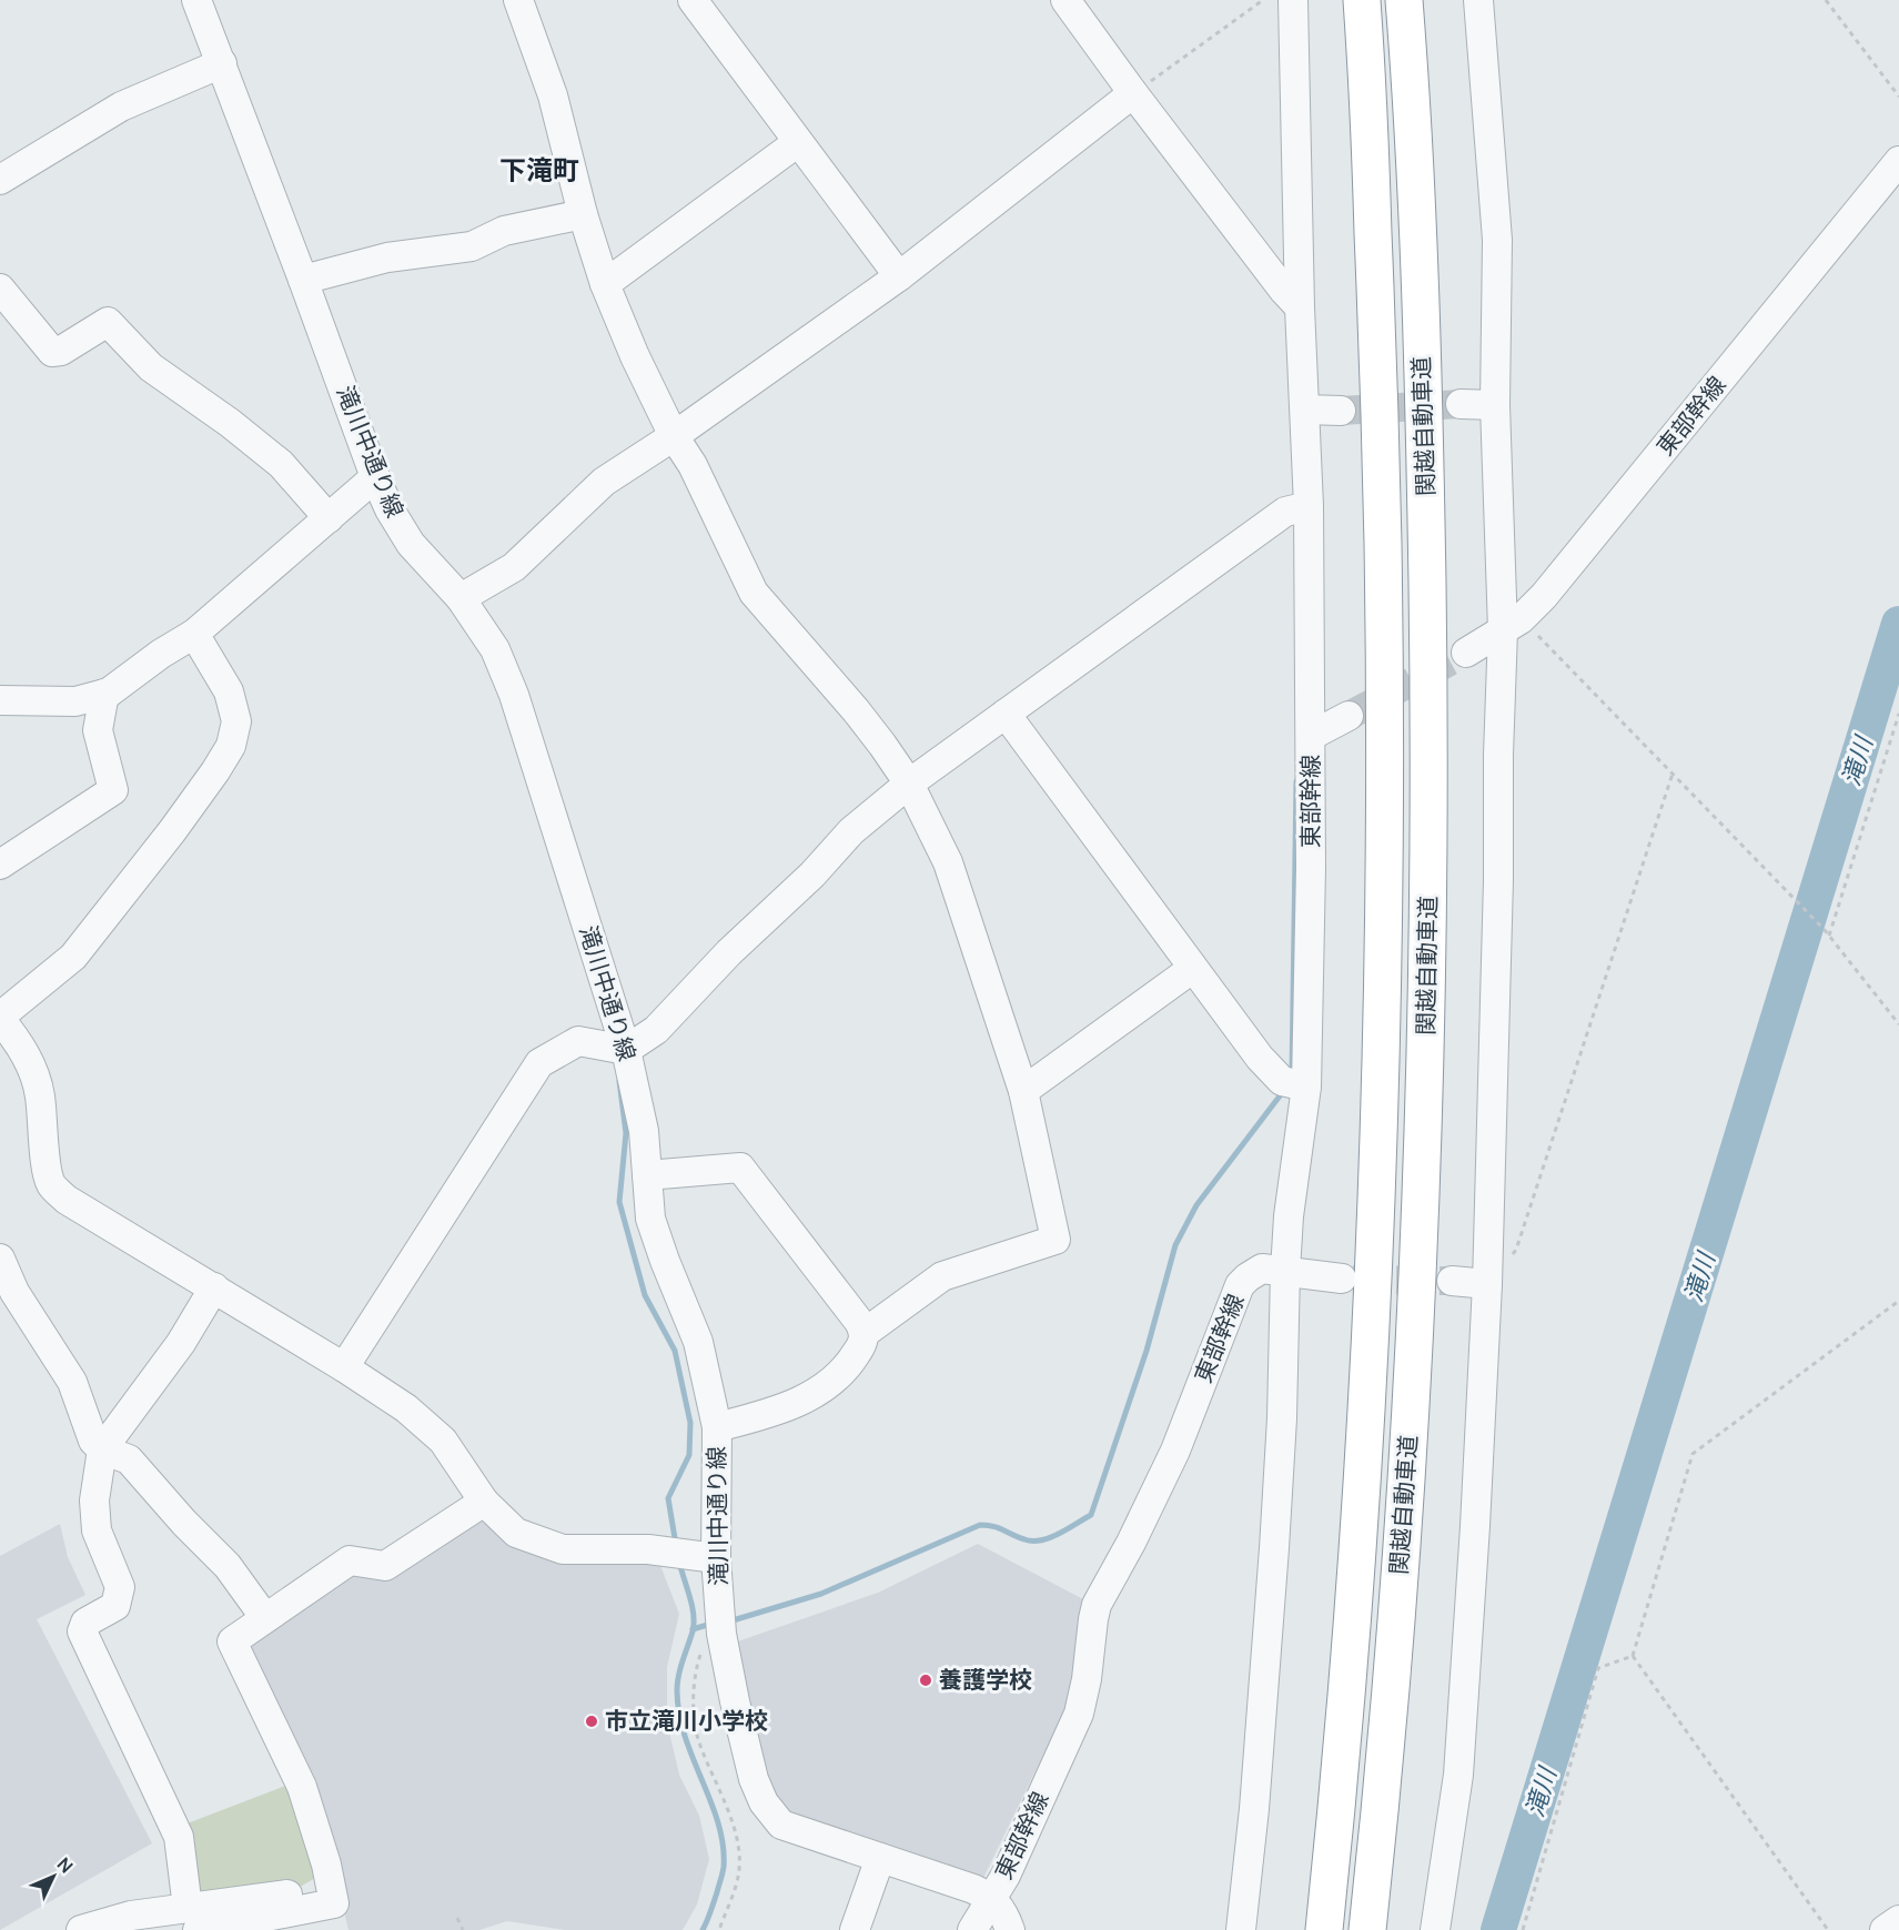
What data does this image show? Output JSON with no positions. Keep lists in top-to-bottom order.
{
  "streets": {
    "highway": ["関越自動車道"],
    "street": ["東部幹線", "滝川中通り線"]
  },
  "crossings": [
    ["東部幹線", "滝川中通り線"]
  ],
  "districts": ["下滝町"],
  "water": ["滝川"],
  "places": ["養護学校", "市立滝川小学校"],
  "north": "top right"
}
